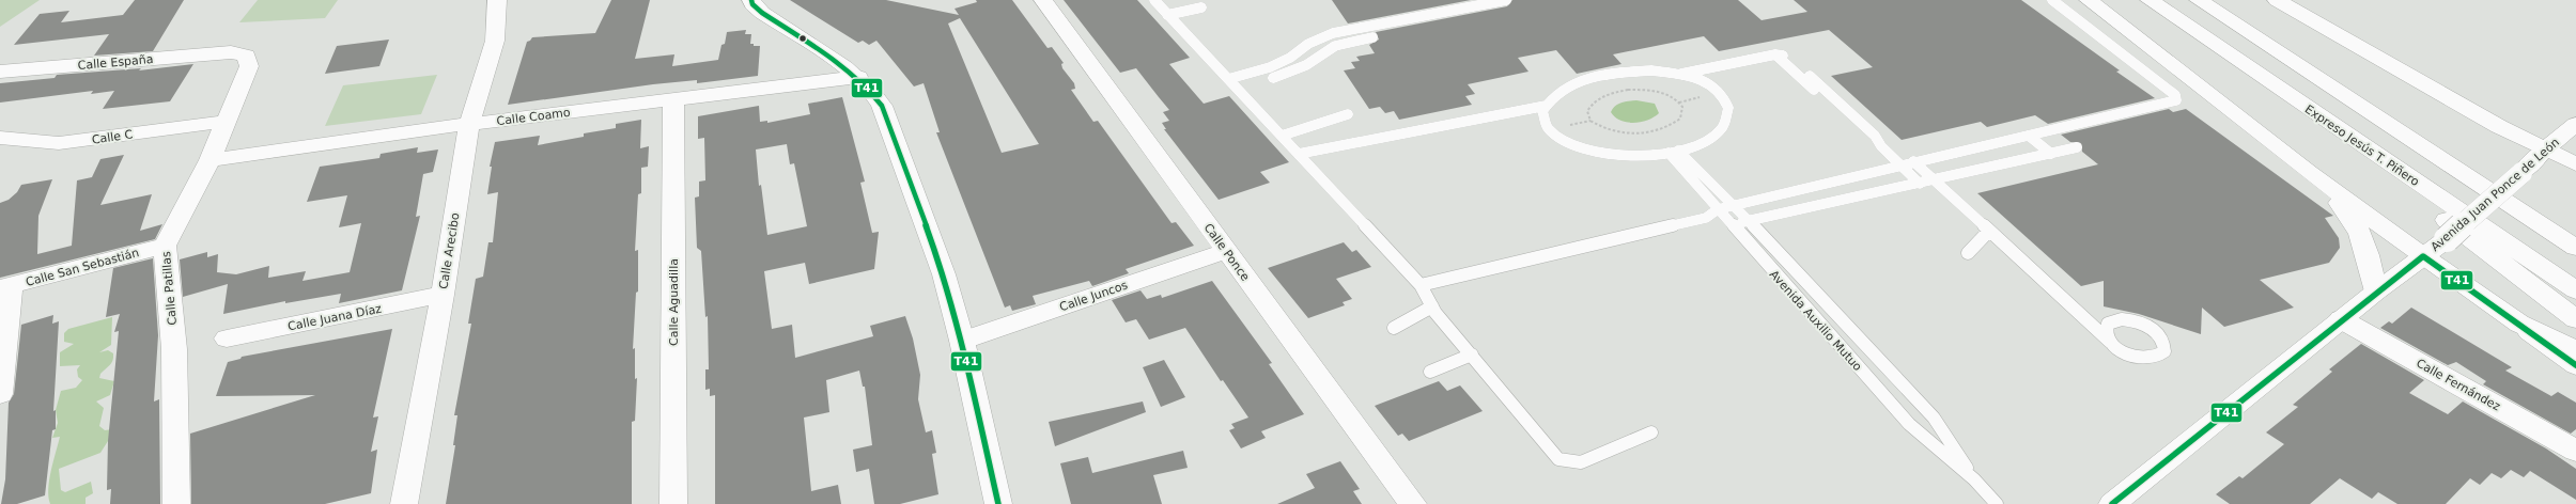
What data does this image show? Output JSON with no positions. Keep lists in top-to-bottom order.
{
  "streets": {
    "main road": [
      "Calle España",
      "Calle Coamo",
      "Calle C",
      "Expreso Jesús T. Piñero",
      "Avenida Juan Ponce de León",
      "Calle Arecibo",
      "Calle Ponce",
      "Calle San Sebastián",
      "Calle Patillas",
      "Calle Juncos",
      "Calle Aguadilla",
      "Calle Juana Díaz",
      "Calle Fernández"
    ],
    "lane": ["Avenida Auxilio Mutuo"]
  },
  "crossings": [
    ["Calle España", "Calle Patillas"],
    ["Calle Coamo", "Calle Arecibo"],
    ["Calle Coamo", "Calle Patillas"],
    ["Calle Coamo", "Calle Aguadilla"],
    ["Calle C", "Calle Patillas"],
    ["Avenida Juan Ponce de León", "Calle Fernández"],
    ["Calle Arecibo", "Calle Juana Díaz"],
    ["Calle Ponce", "Calle Juncos"],
    ["Calle San Sebastián", "Calle Patillas"]
  ],
  "lines": ["transit line T41"]
}
